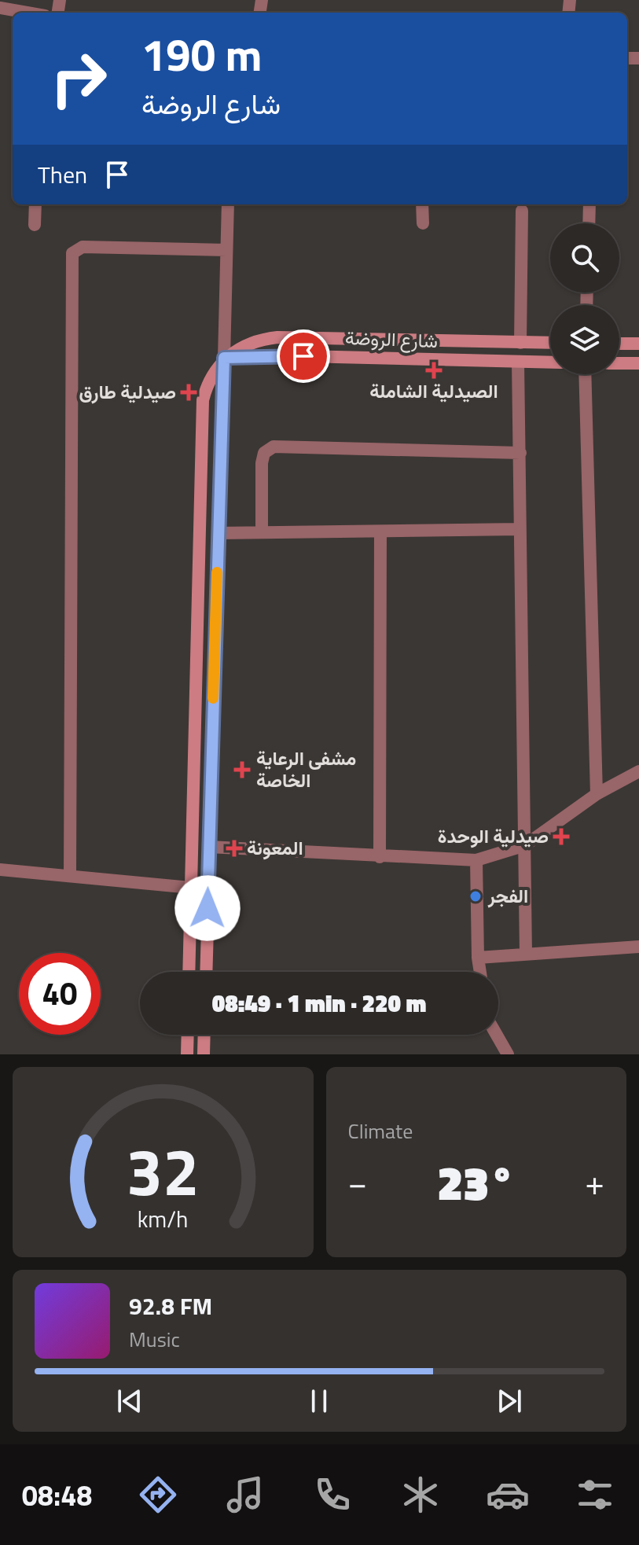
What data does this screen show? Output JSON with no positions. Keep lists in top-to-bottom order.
{
  "streets": {
    "street": ["شارع الروضة"]
  },
  "places": {
    "health": [
      "الصيدلية الشاملة",
      "صيدلية طارق",
      "مشفى الرعاية الخاصة",
      "صيدلية الوحدة",
      "المعونة"
    ],
    "other": ["الفجر"]
  },
  "page": {
    "turn": ["190 m", "شارع الروضة"],
    "then": "Then",
    "limit": "40",
    "trip": "08:49 · 1 min · 220 m",
    "tile": "Climate",
    "heat": ["−", "23°", "+"],
    "song": ["92.8 FM", "Music"],
    "tabs": "08:48",
    "gauge": ["32", "km/h"]
  }
}
